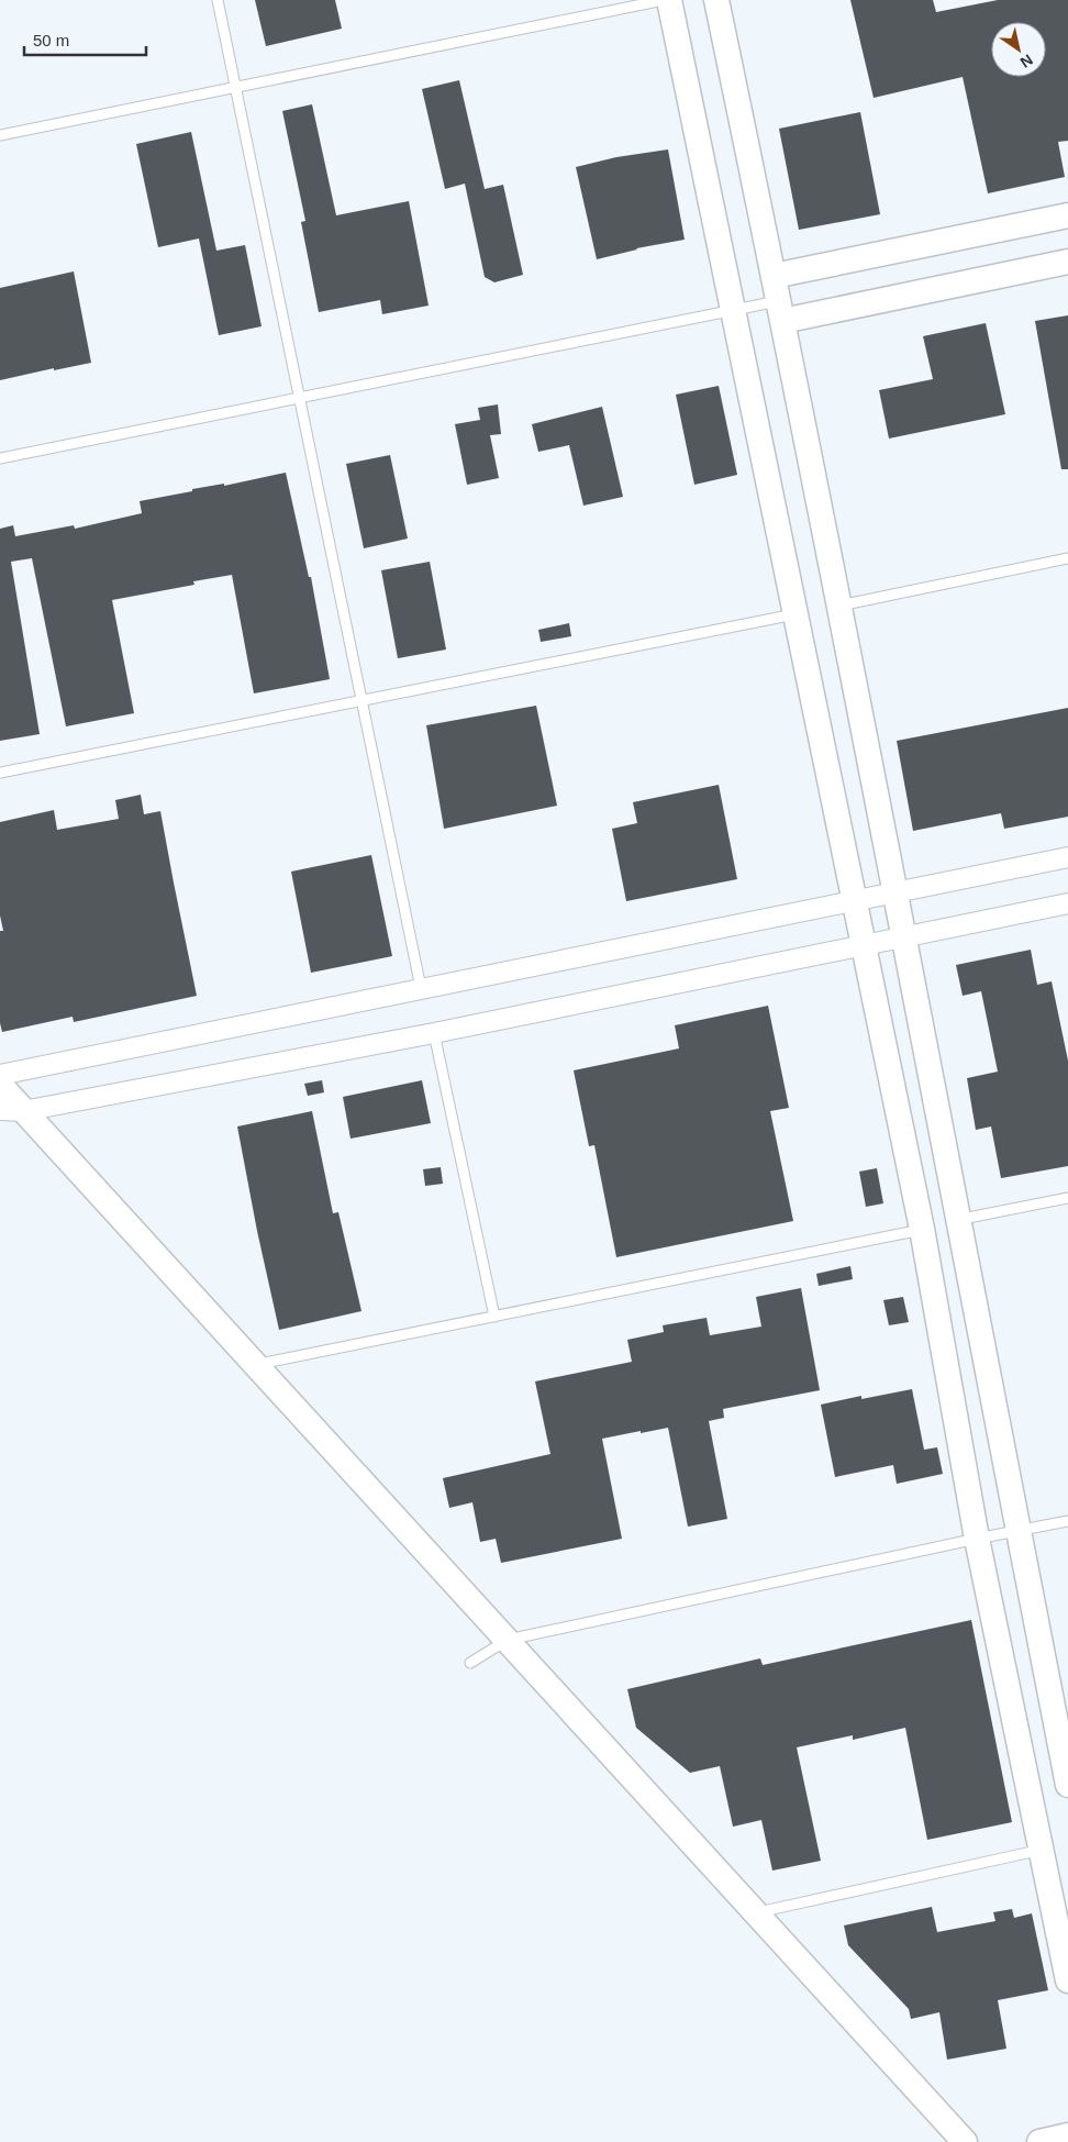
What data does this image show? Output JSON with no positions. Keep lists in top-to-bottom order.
{
  "scale_bar": "50 m",
  "north": "bottom right"
}
